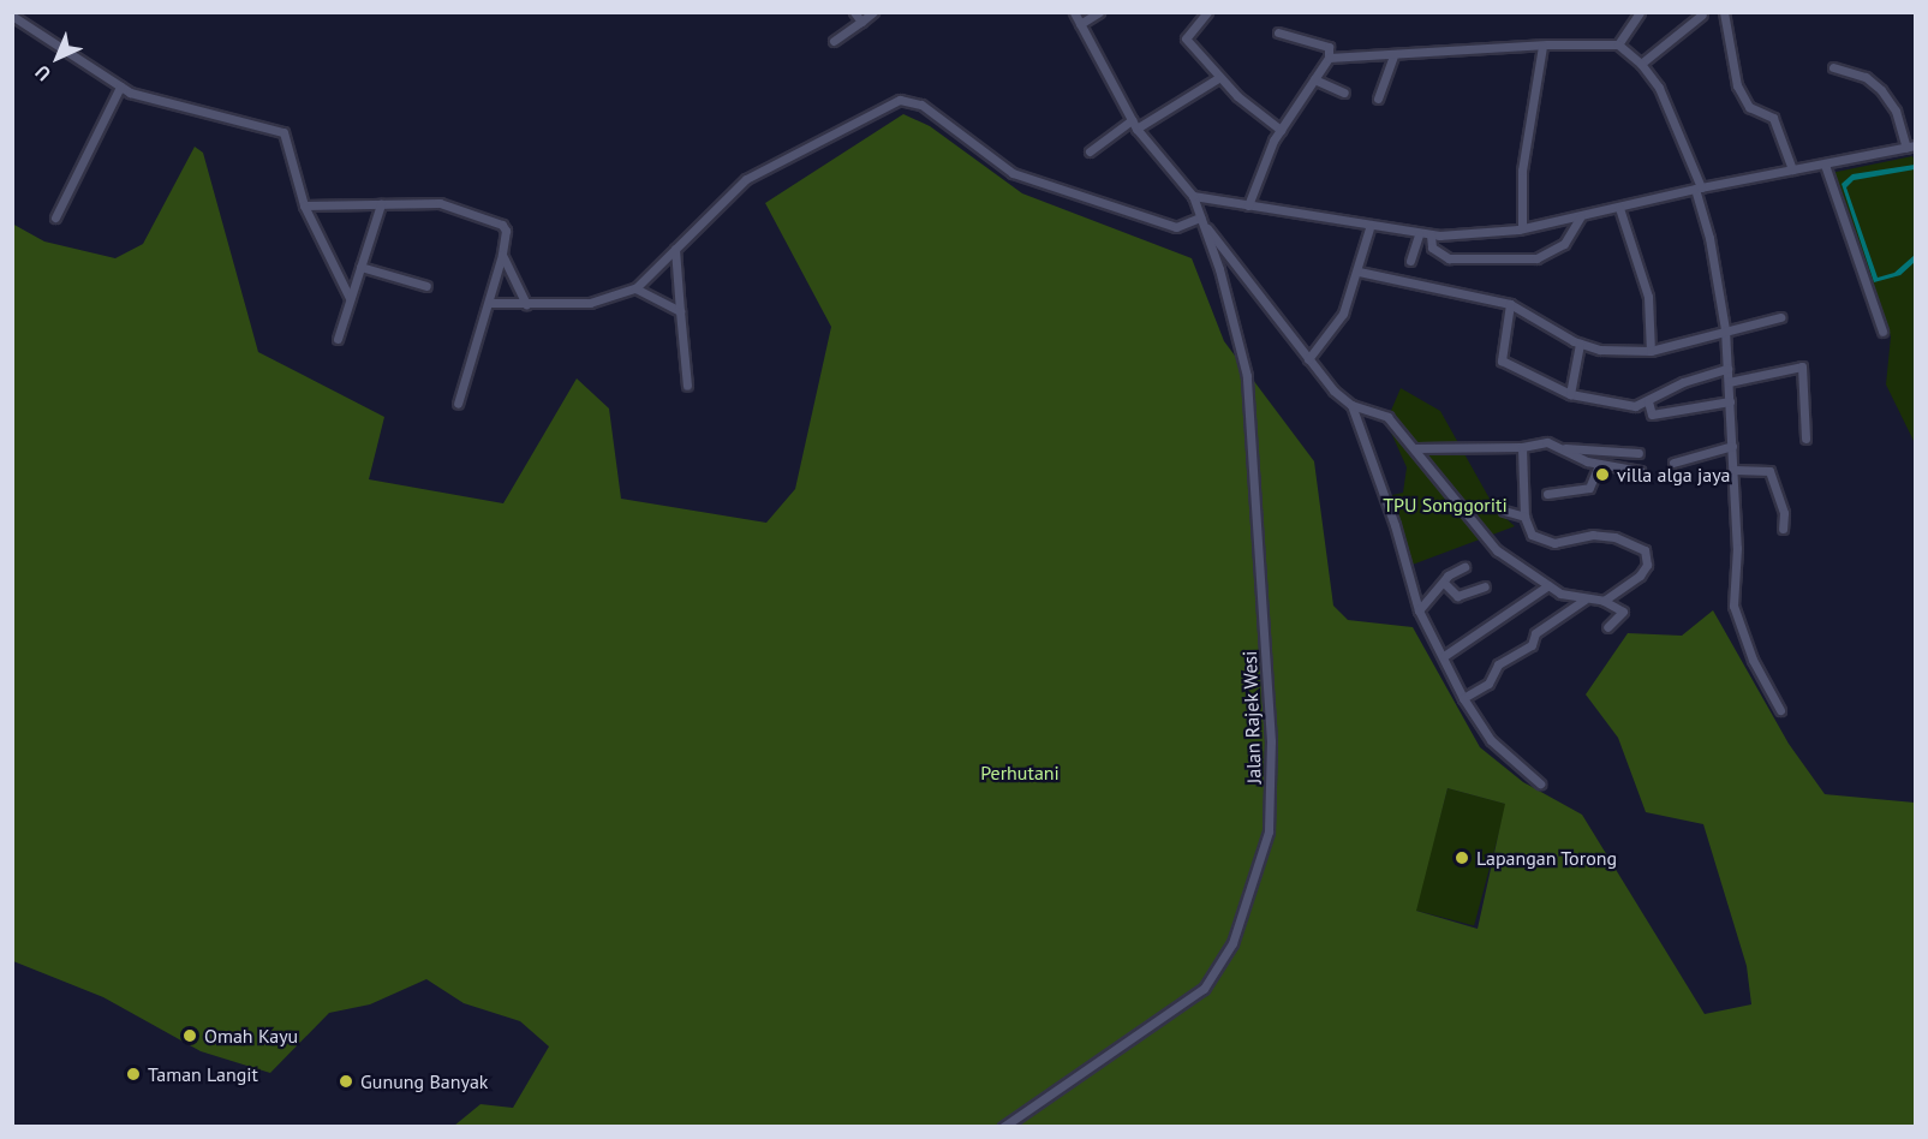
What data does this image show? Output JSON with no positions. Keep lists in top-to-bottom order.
{
  "streets": {
    "street": ["Jalan Rajek Wesi"]
  },
  "parks": ["TPU Songgoriti", "Perhutani"],
  "places": [
    "villa alga jaya",
    "Lapangan Torong",
    "Omah Kayu",
    "Taman Langit",
    "Gunung Banyak"
  ],
  "north": "bottom left"
}
